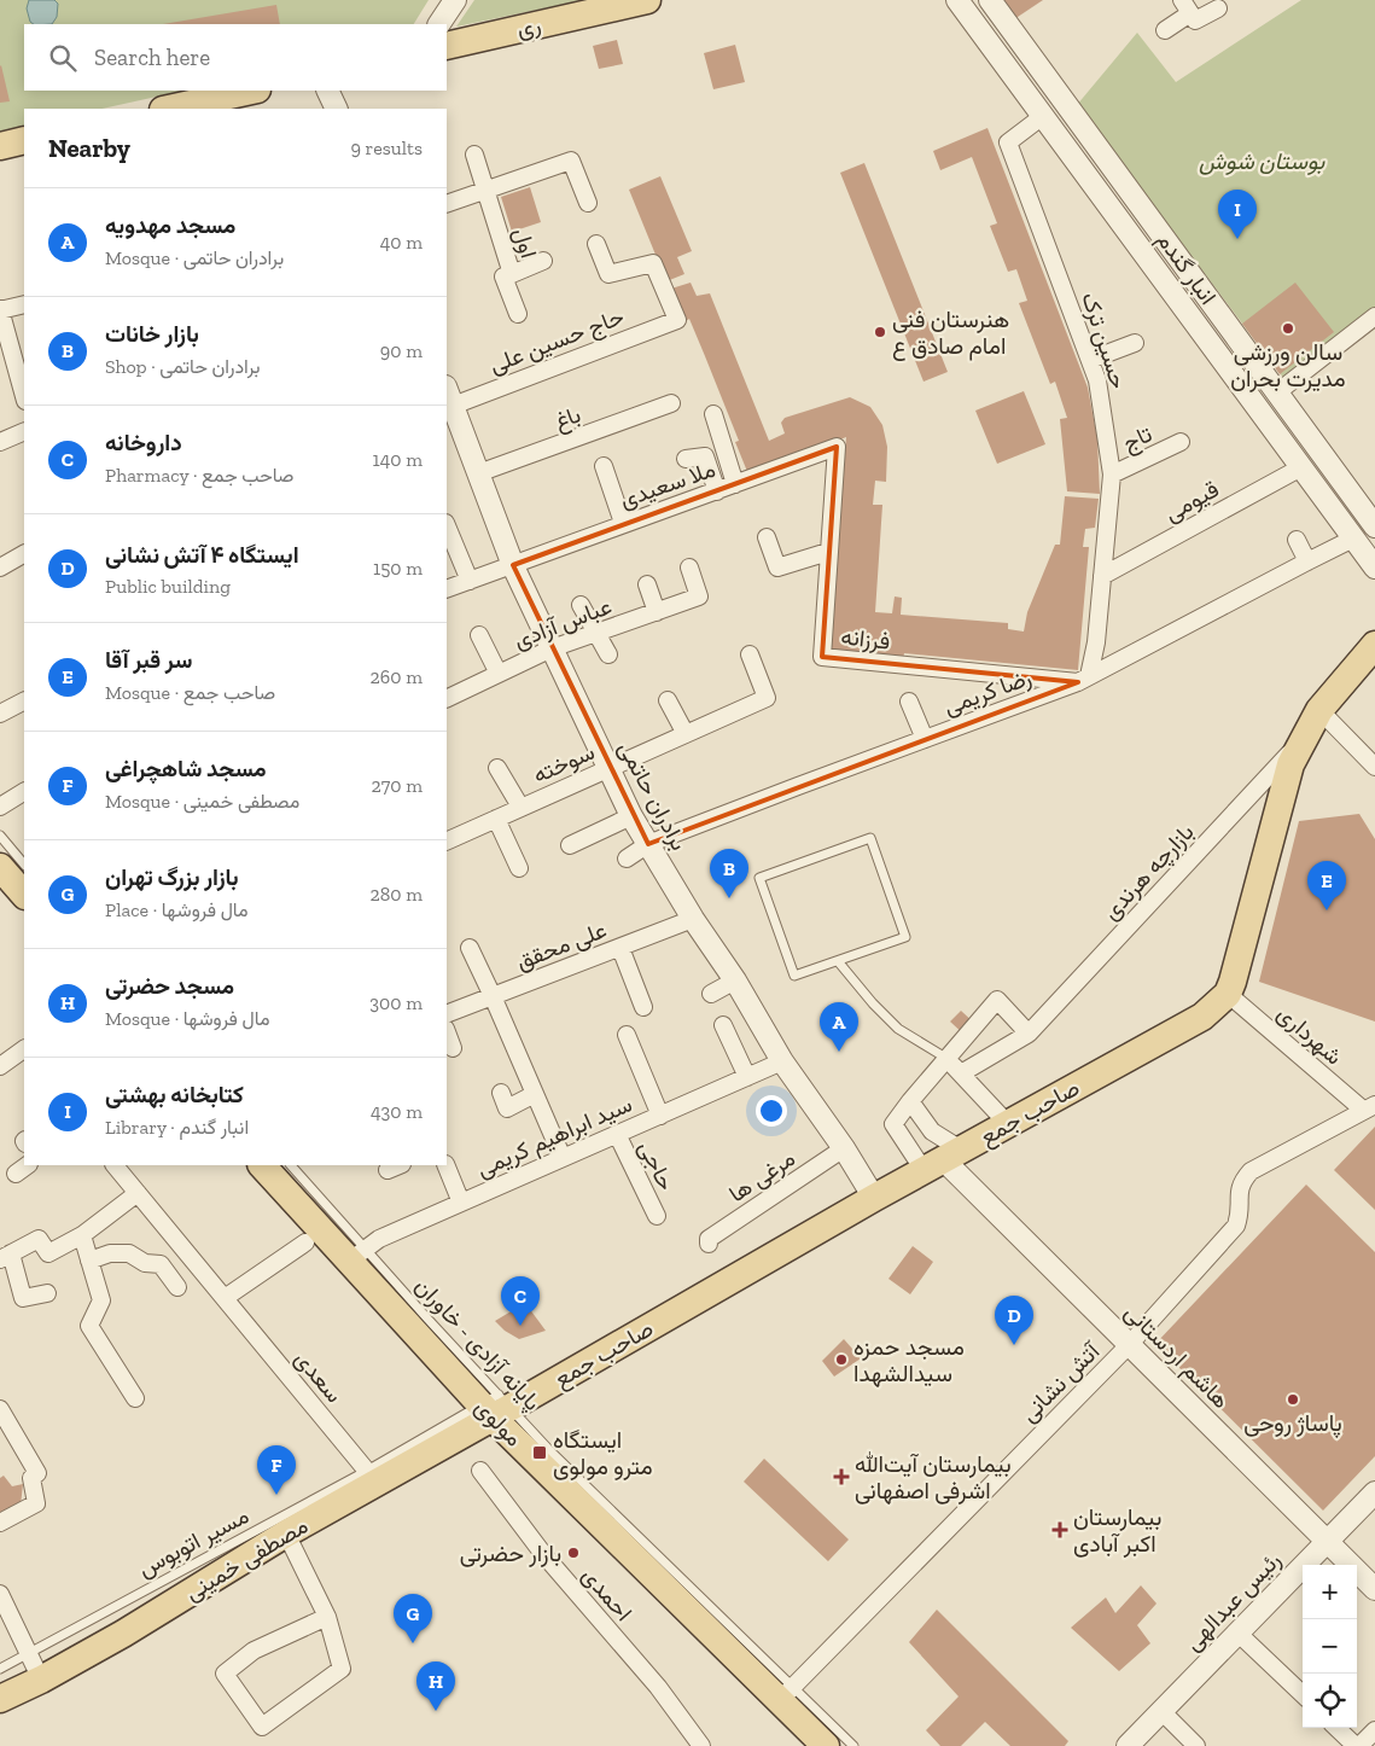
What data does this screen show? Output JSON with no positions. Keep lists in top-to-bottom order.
{
  "streets": {
    "main road": [
      "ری",
      "صاحب جمع",
      "مولوی",
      "مصطفی خمینی"
    ],
    "street": [
      "اول",
      "انبار گندم",
      "حاج حسین علی",
      "حسین ترک",
      "باغ",
      "تاج",
      "ملا سعیدی",
      "قیومی",
      "عباس آزادی",
      "فرزانه",
      "رضا کریمی",
      "سوخته",
      "برادران حاتمی",
      "بازارچه هرندی",
      "علی محقق",
      "شهرداری",
      "سید ابراهیم کریمی",
      "حاجی",
      "مرغی ها",
      "هاشم اردستانی",
      "سعدی",
      "آتش نشانی",
      "احمدی",
      "رئیس عبدالهی"
    ],
    "lane": ["مسیر اتوبوس"]
  },
  "crossings": [
    ["انبار گندم", "حسین ترک"],
    ["انبار گندم", "قیومی"],
    ["انبار گندم", "رضا کریمی"],
    ["حاج حسین علی", "برادران حاتمی"],
    ["حسین ترک", "تاج"],
    ["حسین ترک", "قیومی"],
    ["حسین ترک", "فرزانه"],
    ["حسین ترک", "رضا کریمی"],
    ["باغ", "برادران حاتمی"],
    ["ملا سعیدی", "فرزانه"],
    ["ملا سعیدی", "برادران حاتمی"],
    ["عباس آزادی", "برادران حاتمی"],
    ["فرزانه", "رضا کریمی"],
    ["رضا کریمی", "برادران حاتمی"],
    ["سوخته", "برادران حاتمی"],
    ["برادران حاتمی", "علی محقق"],
    ["برادران حاتمی", "صاحب جمع"],
    ["برادران حاتمی", "سید ابراهیم کریمی"],
    ["برادران حاتمی", "مرغی ها"],
    ["شهرداری", "صاحب جمع"],
    ["شهرداری", "آتش نشانی"],
    ["صاحب جمع", "هاشم اردستانی"],
    ["صاحب جمع", "مولوی"],
    ["صاحب جمع", "مصطفی خمینی"],
    ["سید ابراهیم کریمی", "حاجی"],
    ["سید ابراهیم کریمی", "مولوی"],
    ["هاشم اردستانی", "آتش نشانی"],
    ["هاشم اردستانی", "رئیس عبدالهی"],
    ["سعدی", "مسیر اتوبوس"],
    ["سعدی", "مصطفی خمینی"],
    ["آتش نشانی", "مولوی"],
    ["مولوی", "مصطفی خمینی"],
    ["مسیر اتوبوس", "مصطفی خمینی"]
  ],
  "parks": ["بوستان شوش"],
  "places": {
    "other": [
      "سالن ورزشی مدیرت بحران",
      "هنرستان فنی امام صادق ع",
      "مسجد حمزه سیدالشهدا",
      "پاساژ روحی",
      "بازار حضرتی"
    ],
    "transit": ["ایستگاه مترو مولوی"],
    "health": ["بیمارستان آیت‌الله اشرفی اصفهانی", "بیمارستان اکبر آبادی"]
  },
  "page": {
    "search": "Search here",
    "heading": ["Nearby", "9 results"],
    "list": [
      {
        "mark": "A",
        "name": "مسجد مهدویه",
        "note": "Mosque · برادران حاتمی",
        "value": "40 m"
      },
      {
        "mark": "B",
        "name": "بازار خانات",
        "note": "Shop · برادران حاتمی",
        "value": "90 m"
      },
      {
        "mark": "C",
        "name": "داروخانه",
        "note": "Pharmacy · صاحب جمع",
        "value": "140 m"
      },
      {
        "mark": "D",
        "name": "ایستگاه ۴ آتش نشانی",
        "note": "Public building",
        "value": "150 m"
      },
      {
        "mark": "E",
        "name": "سر قبر آقا",
        "note": "Mosque · صاحب جمع",
        "value": "260 m"
      },
      {
        "mark": "F",
        "name": "مسجد شاهچراغی",
        "note": "Mosque · مصطفی خمینی",
        "value": "270 m"
      },
      {
        "mark": "G",
        "name": "بازار بزرگ تهران",
        "note": "Place · مال فروشها",
        "value": "280 m"
      },
      {
        "mark": "H",
        "name": "مسجد حضرتی",
        "note": "Mosque · مال فروشها",
        "value": "300 m"
      },
      {
        "mark": "I",
        "name": "کتابخانه بهشتی",
        "note": "Library · انبار گندم",
        "value": "430 m"
      }
    ],
    "pins": [
      "I",
      "B",
      "E",
      "A",
      "C",
      "D",
      "F",
      "G",
      "H"
    ],
    "map_buttons": ["+", "−"]
  }
}
